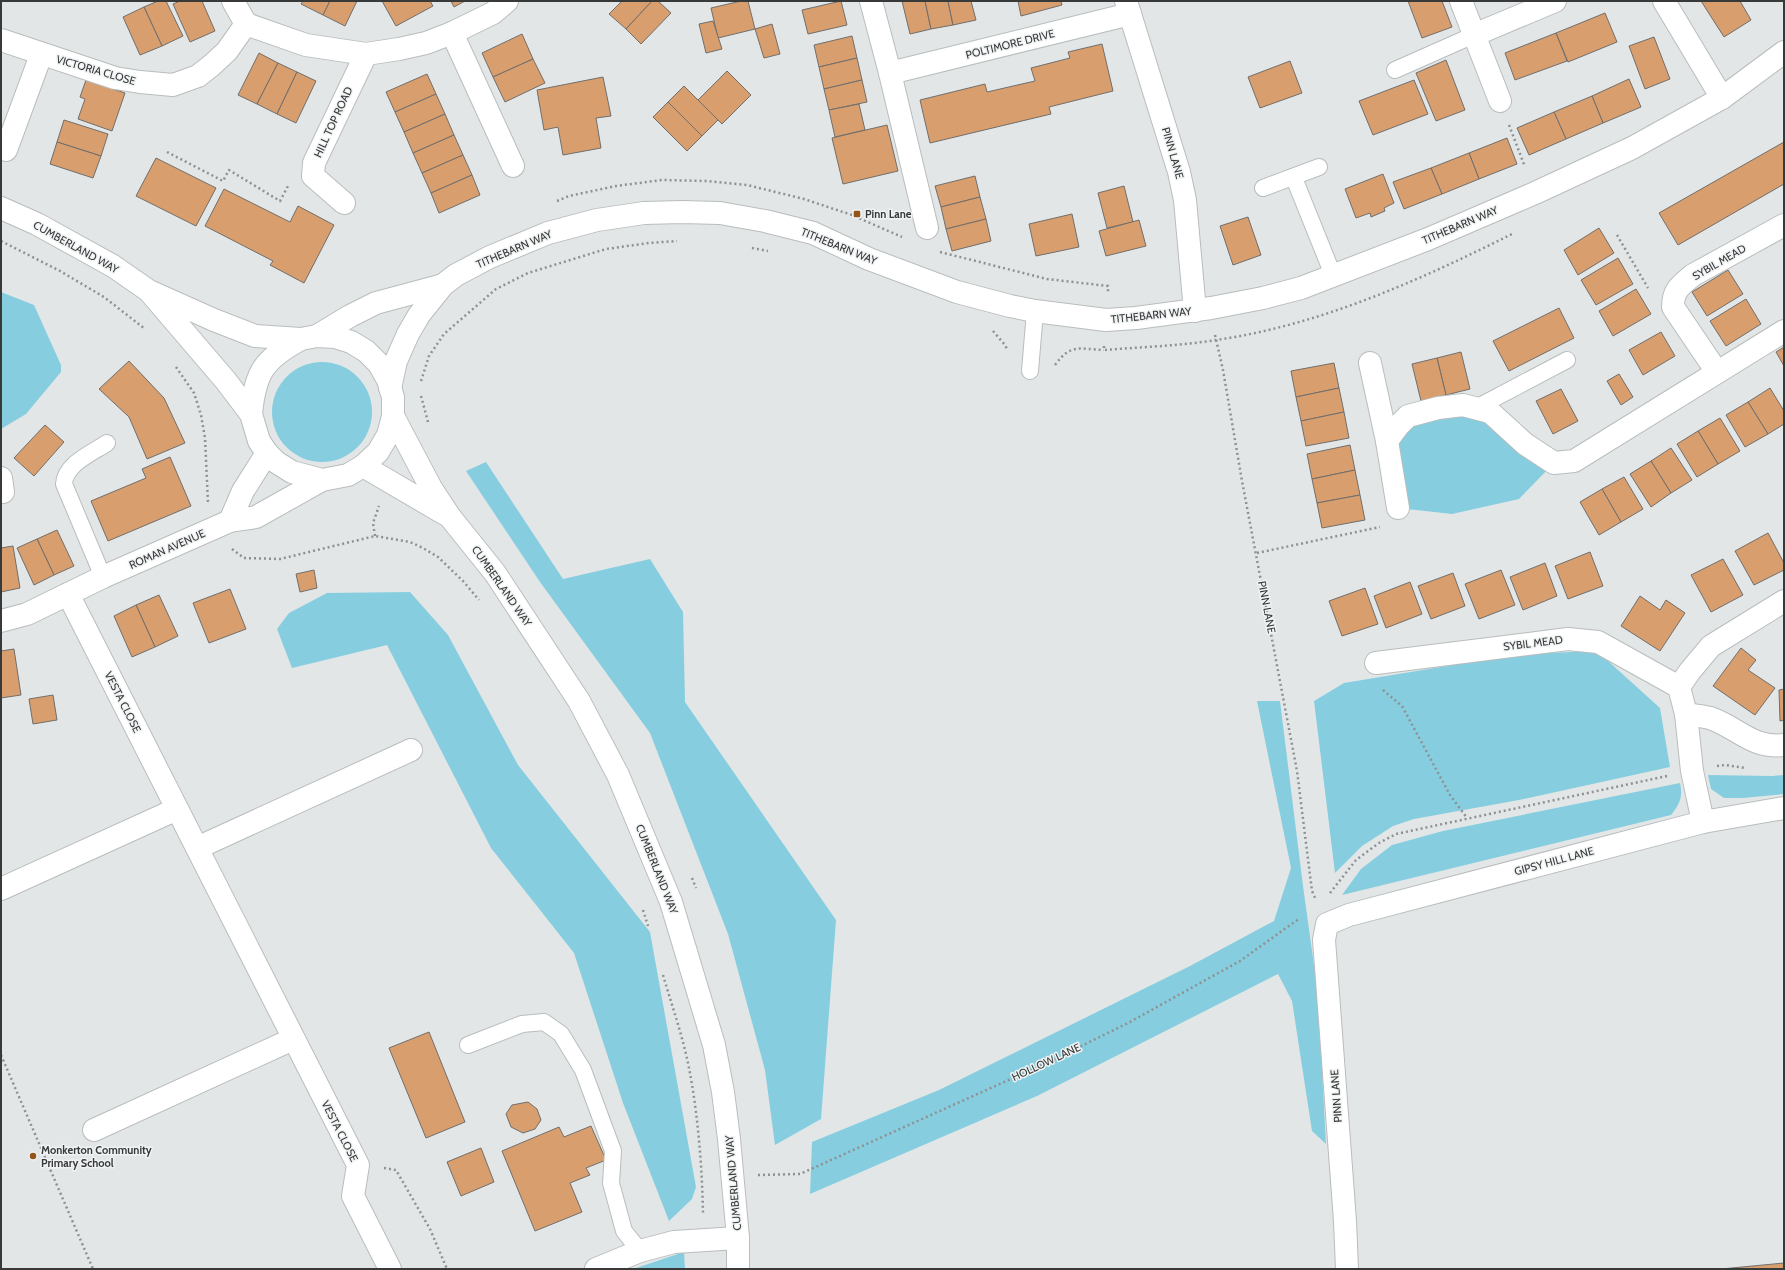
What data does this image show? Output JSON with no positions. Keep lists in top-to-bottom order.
{
  "streets": {
    "street": [
      "POLTIMORE DRIVE",
      "VICTORIA CLOSE",
      "HILL TOP ROAD",
      "PINN LANE",
      "TITHEBARN WAY",
      "CUMBERLAND WAY",
      "SYBIL MEAD",
      "ROMAN AVENUE",
      "VESTA CLOSE",
      "GIPSY HILL LANE"
    ],
    "path": ["HOLLOW LANE"]
  },
  "crossings": [
    ["POLTIMORE DRIVE", "PINN LANE"],
    ["PINN LANE", "TITHEBARN WAY"],
    ["PINN LANE", "GIPSY HILL LANE"],
    ["TITHEBARN WAY", "CUMBERLAND WAY"],
    ["TITHEBARN WAY", "ROMAN AVENUE"],
    ["CUMBERLAND WAY", "ROMAN AVENUE"],
    ["ROMAN AVENUE", "VESTA CLOSE"]
  ],
  "places": {
    "transit": ["Pinn Lane"],
    "other": ["Monkerton Community Primary School"]
  }
}
